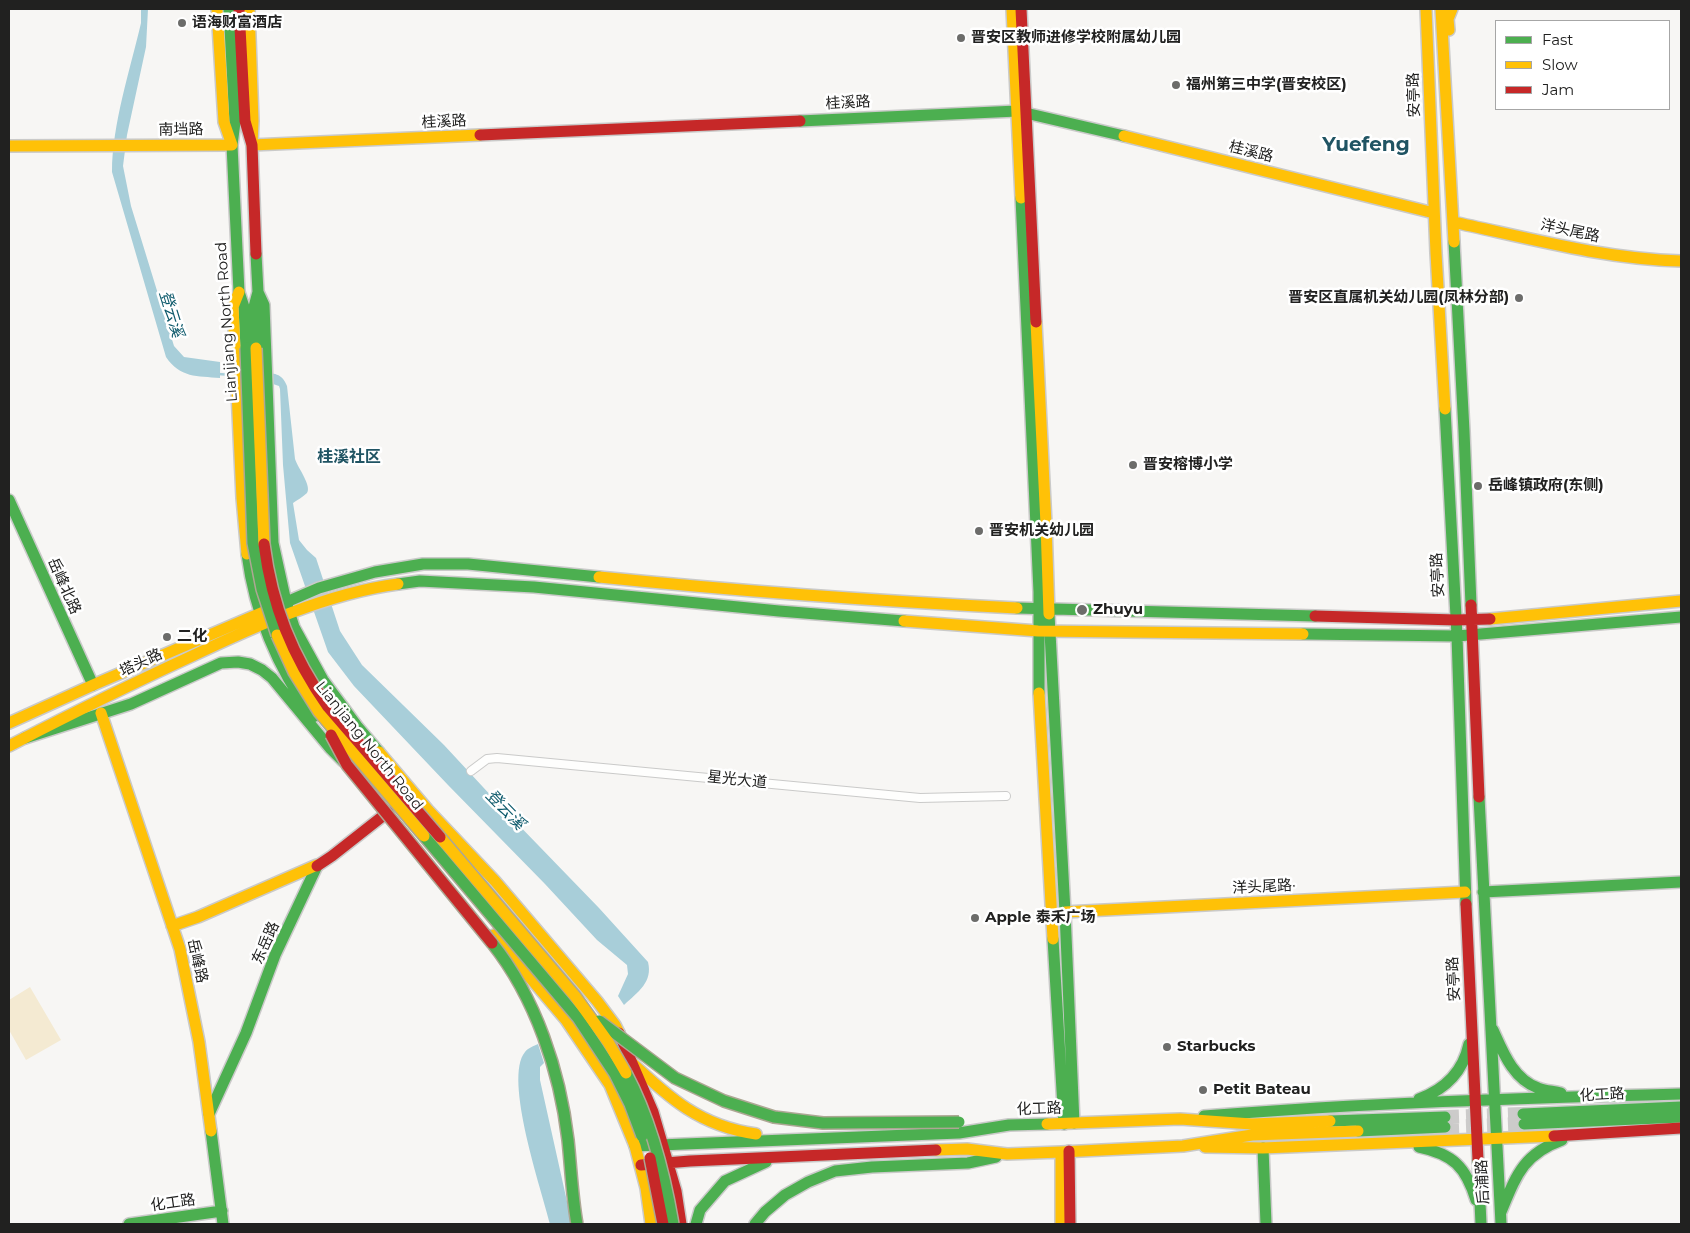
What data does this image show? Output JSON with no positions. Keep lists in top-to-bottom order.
{
  "streets": {
    "main road": [
      "安亭路",
      "桂溪路",
      "南垱路",
      "洋头尾路",
      "Lianjiang North Road",
      "岳峰北路",
      "塔头路",
      "洋头尾路·",
      "东岳路",
      "岳峰路",
      "化工路",
      "后浦路"
    ],
    "street": ["星光大道"]
  },
  "crossings": [
    ["安亭路", "桂溪路"],
    ["安亭路", "洋头尾路"],
    ["安亭路", "塔头路"],
    ["安亭路", "洋头尾路·"],
    ["安亭路", "后浦路"],
    ["桂溪路", "Lianjiang North Road"],
    ["南垱路", "Lianjiang North Road"],
    ["岳峰北路", "塔头路"],
    ["东岳路", "岳峰路"],
    ["岳峰路", "化工路"]
  ],
  "districts": ["Yuefeng", "桂溪社区"],
  "water": ["登云溪"],
  "places": [
    "语海财富酒店",
    "晋安区教师进修学校附属幼儿园",
    "福州第三中学(晋安校区)",
    "晋安区直属机关幼儿园(凤林分部)",
    "晋安榕博小学",
    "岳峰镇政府(东侧)",
    "晋安机关幼儿园",
    "Zhuyu",
    "二化",
    "Apple 泰禾广场",
    "Starbucks",
    "Petit Bateau"
  ],
  "legend": ["Fast", "Slow", "Jam"]
}
